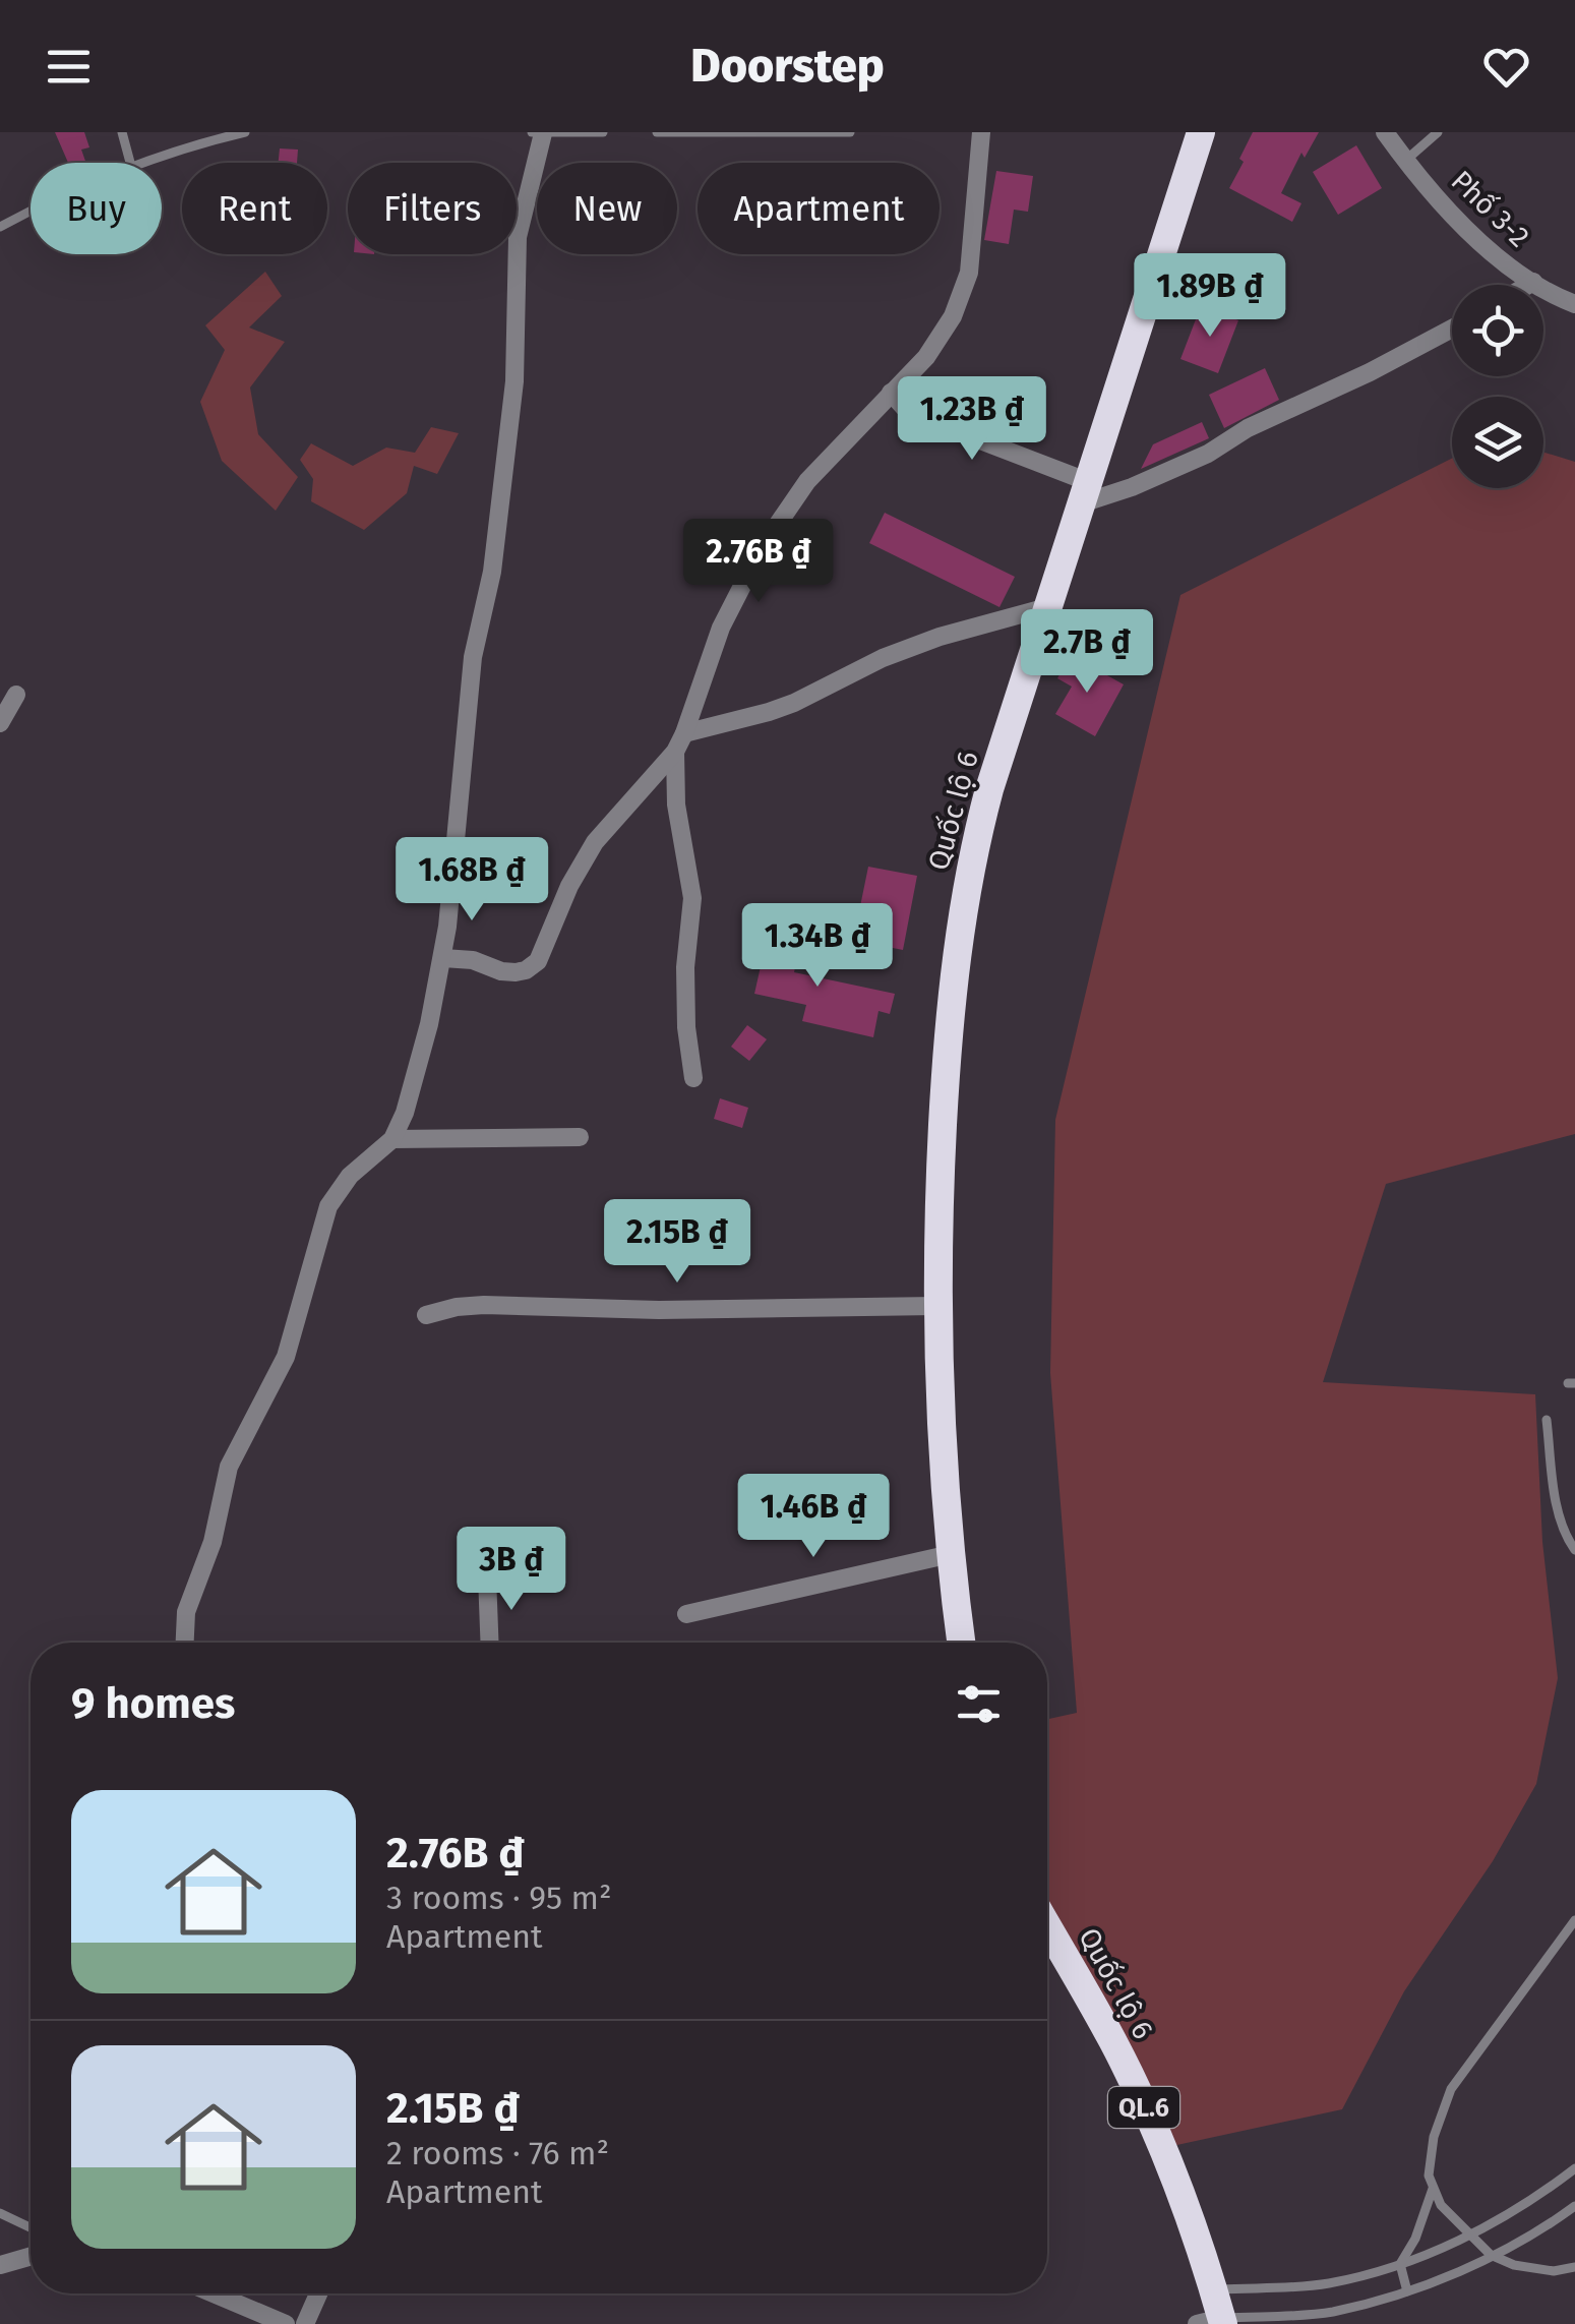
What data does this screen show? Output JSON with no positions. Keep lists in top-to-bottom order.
{
  "streets": {
    "highway": ["Quốc lộ 6", "QL.6"],
    "street": ["Phố 3-2"]
  },
  "page": {
    "header": "Doorstep",
    "chip": [
      "Buy",
      "Rent",
      "Filters",
      "New",
      "Apartment"
    ],
    "price": [
      "1.89B ₫",
      "1.23B ₫",
      "2.76B ₫",
      "2.7B ₫",
      "1.68B ₫",
      "1.34B ₫",
      "2.15B ₫",
      "1.46B ₫",
      "3B ₫"
    ],
    "heading": "9 homes",
    "list": [
      {
        "name": "2.76B ₫",
        "note": "3 rooms · 95 m² · Apartment"
      },
      {
        "name": "2.15B ₫",
        "note": "2 rooms · 76 m² · Apartment"
      }
    ]
  }
}
